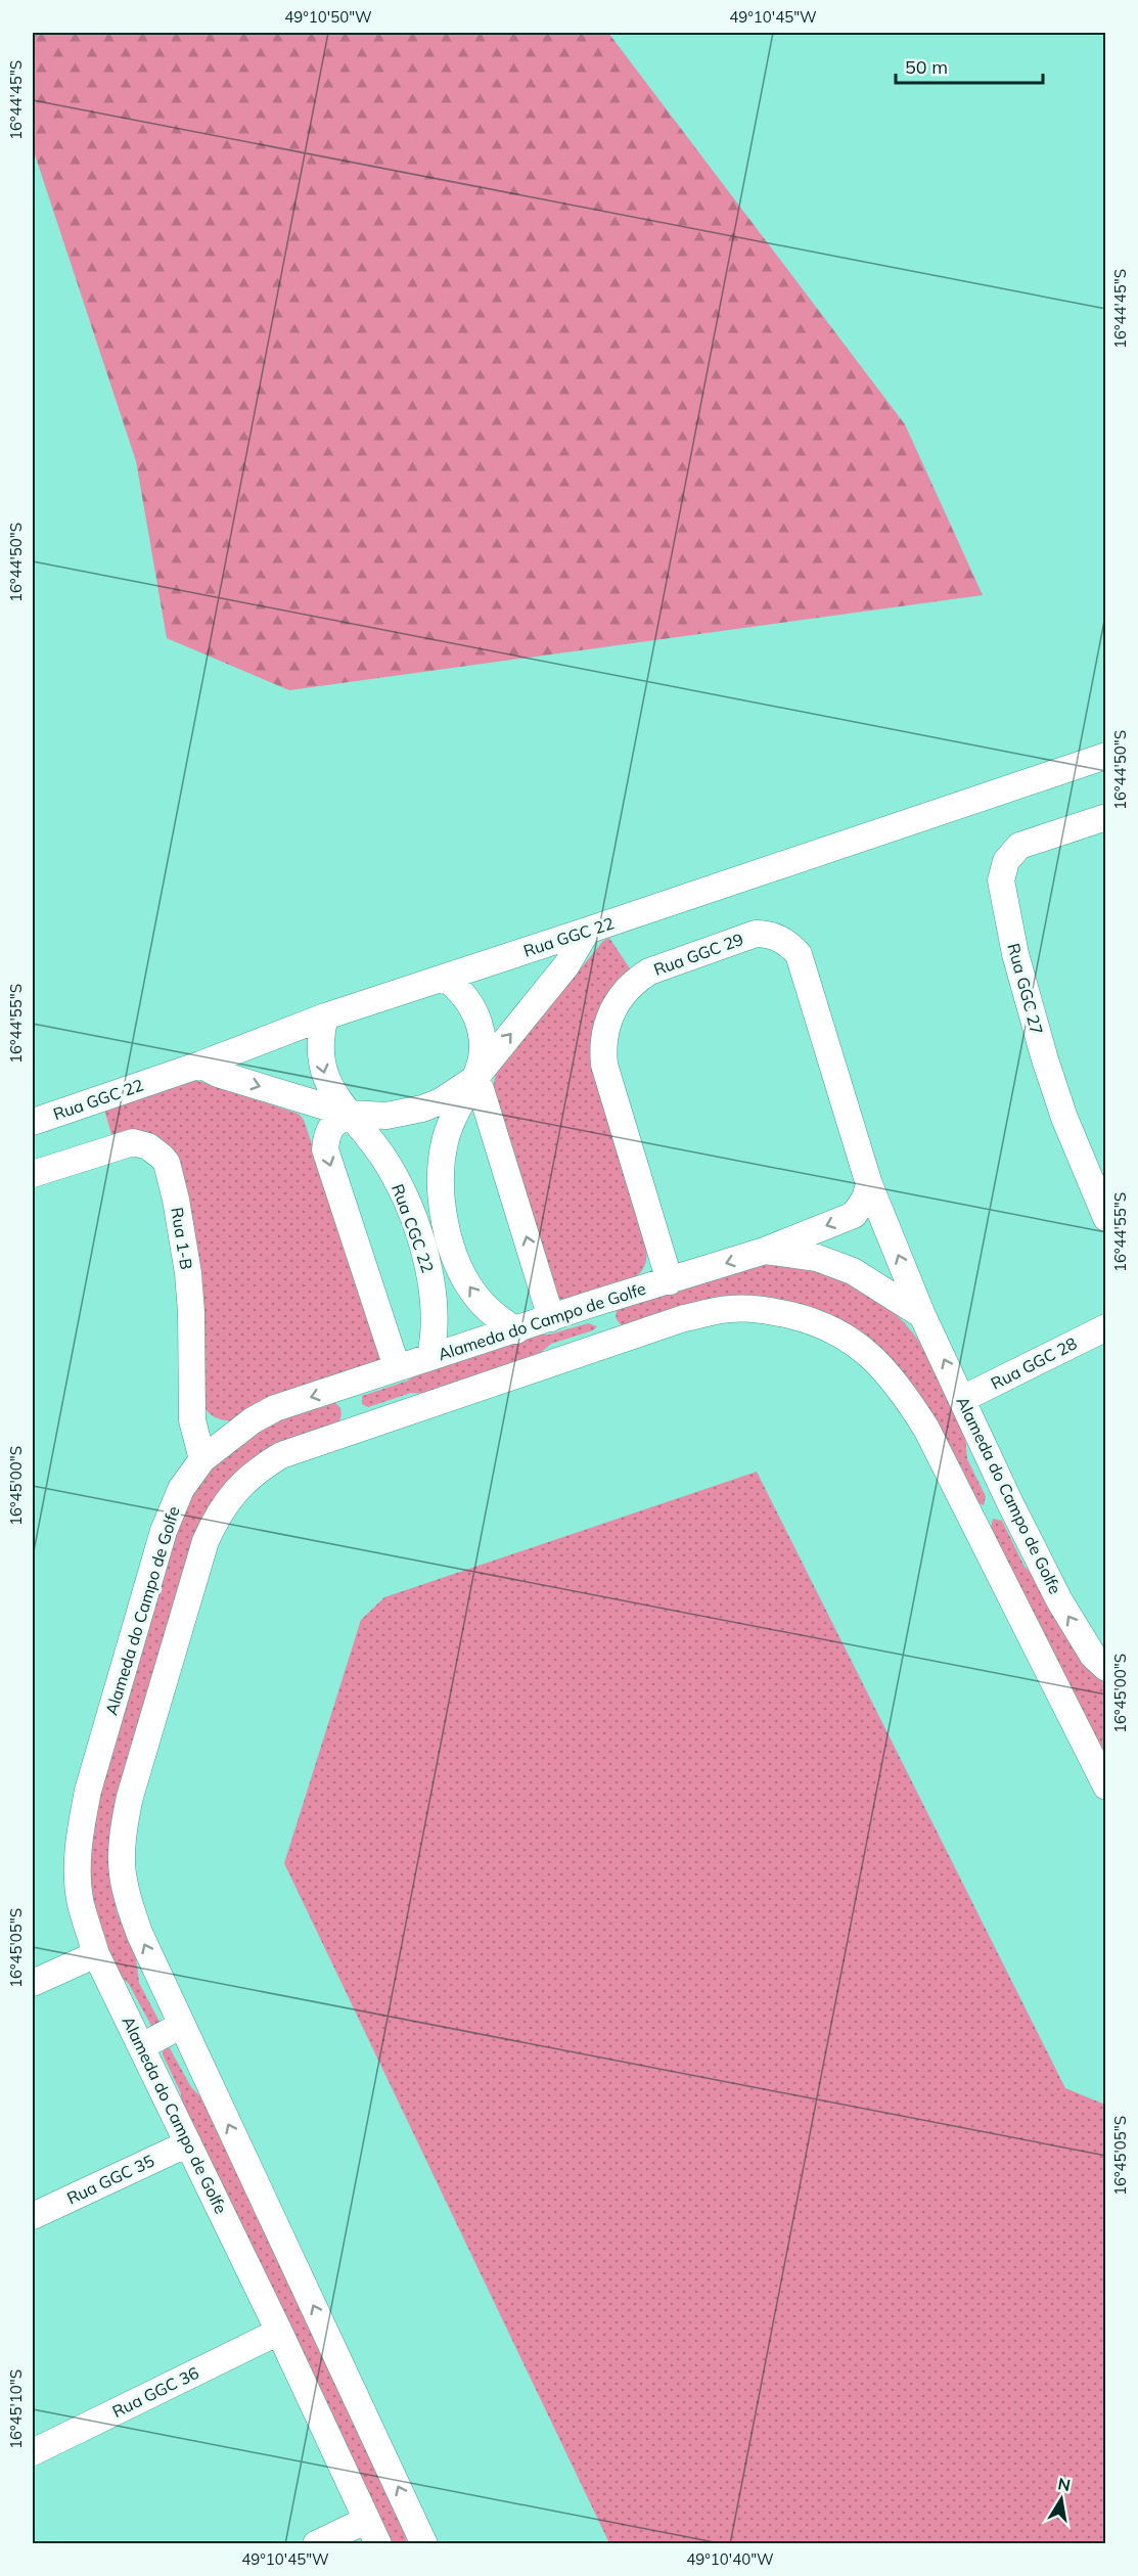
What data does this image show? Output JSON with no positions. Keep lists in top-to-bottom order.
{
  "streets": {
    "street": [
      "Rua GGC 22",
      "Rua GGC 29",
      "Rua GGC 27",
      "Rua CGC 22",
      "Rua 1-B",
      "Alameda do Campo de Golfe",
      "Rua GGC 28",
      "Rua GGC 35",
      "Rua GGC 36"
    ]
  },
  "crossings": [
    ["Rua GGC 22", "Rua CGC 22"],
    ["Rua GGC 29", "Alameda do Campo de Golfe"],
    ["Rua CGC 22", "Alameda do Campo de Golfe"],
    ["Rua 1-B", "Alameda do Campo de Golfe"],
    ["Alameda do Campo de Golfe", "Rua GGC 28"],
    ["Alameda do Campo de Golfe", "Rua GGC 35"],
    ["Alameda do Campo de Golfe", "Rua GGC 36"]
  ],
  "scale_bar": "50 m",
  "north": "top",
  "coordinates": [
    "49°10'50\"W",
    "49°10'45\"W",
    "16°44'45\"S",
    "16°44'50\"S",
    "16°44'55\"S",
    "16°45'00\"S",
    "16°45'05\"S",
    "16°45'10\"S",
    "49°10'40\"W"
  ]
}
